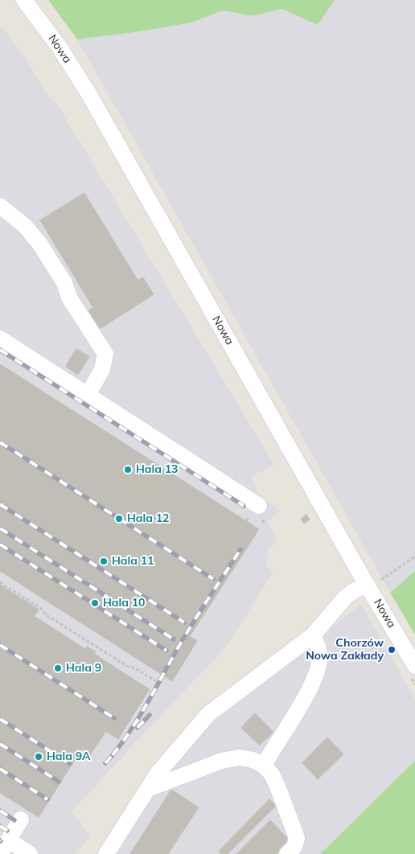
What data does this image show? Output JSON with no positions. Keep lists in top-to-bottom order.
{
  "streets": {
    "street": ["Nowa"]
  },
  "places": [
    "Hala 13",
    "Hala 12",
    "Hala 11",
    "Hala 10",
    "Chorzów Nowa Zakłady",
    "Hala 9",
    "Hala 9A"
  ]
}
